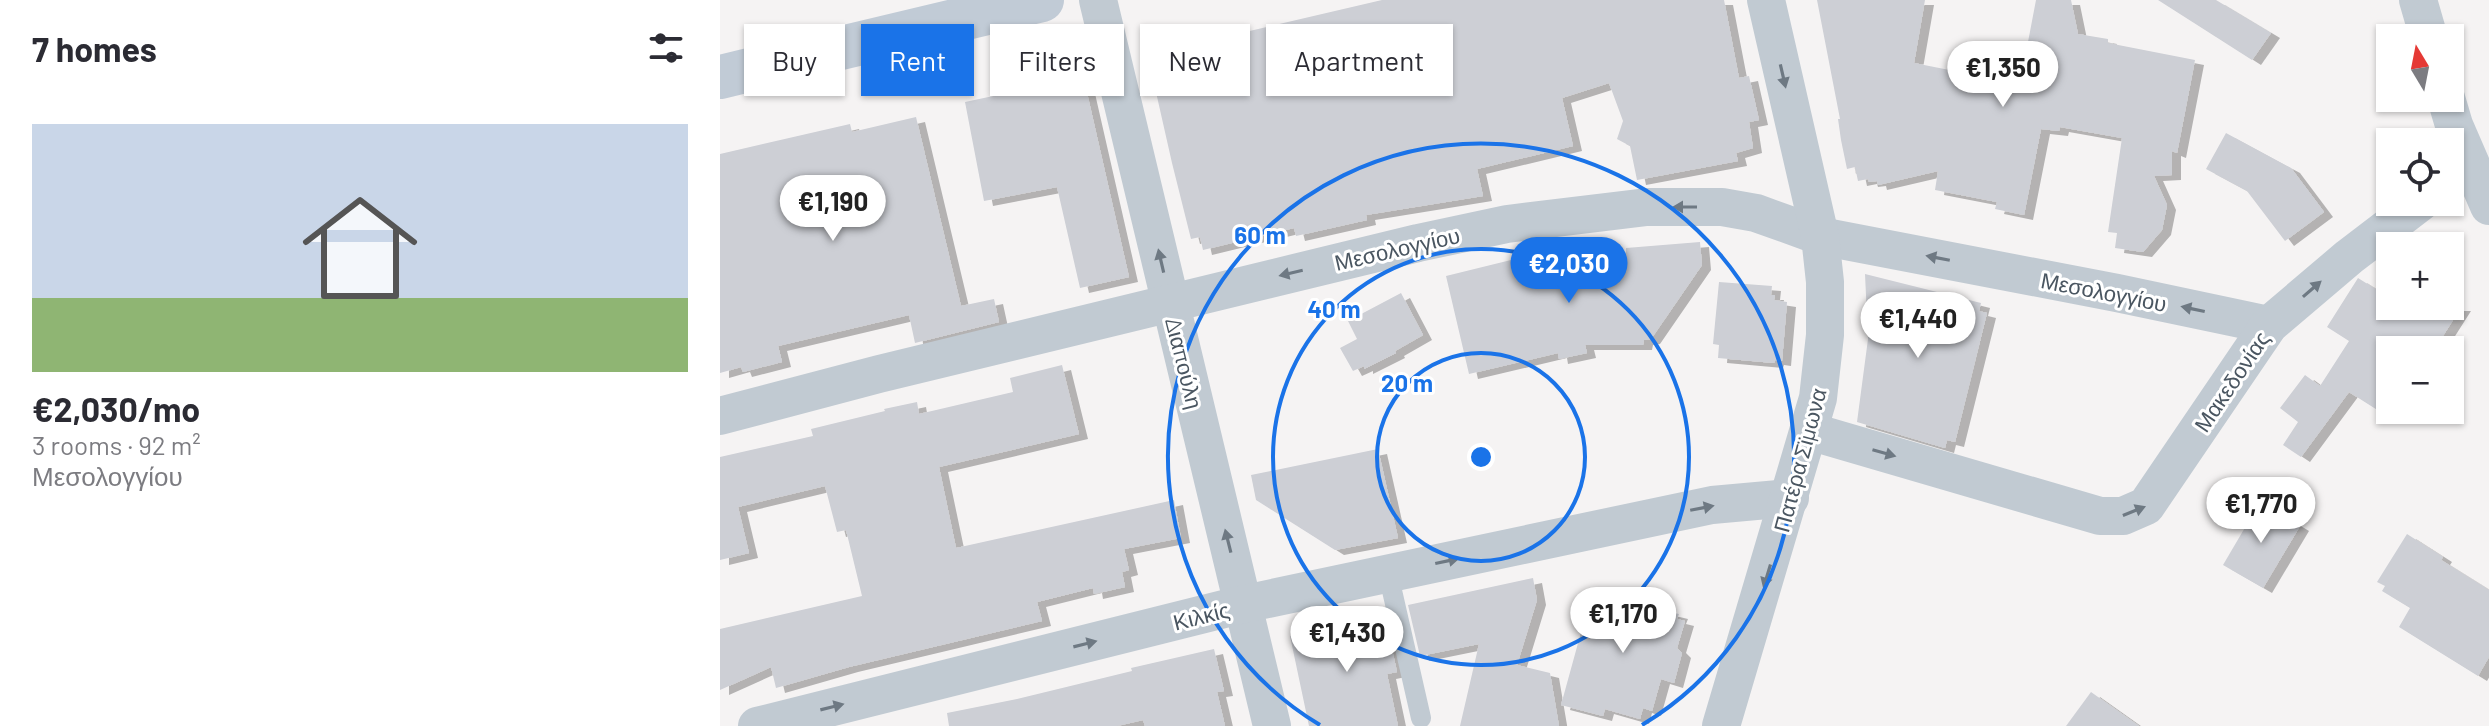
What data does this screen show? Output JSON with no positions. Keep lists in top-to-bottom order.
{
  "streets": {
    "street": [
      "Μεσολογγίου",
      "Διαπούλη",
      "Μακεδονίας",
      "Πατέρα Σϊμωνα",
      "Κιλκίς"
    ]
  },
  "crossings": [
    ["Μεσολογγίου", "Διαπούλη"],
    ["Μεσολογγίου", "Μακεδονίας"],
    ["Μεσολογγίου", "Πατέρα Σϊμωνα"],
    ["Διαπούλη", "Κιλκίς"],
    ["Μακεδονίας", "Πατέρα Σϊμωνα"],
    ["Πατέρα Σϊμωνα", "Κιλκίς"]
  ],
  "one_way": [
    "Μεσολογγίου",
    "Διαπούλη",
    "Μακεδονίας",
    "Πατέρα Σϊμωνα",
    "Κιλκίς"
  ],
  "north": "top",
  "page": {
    "heading": "7 homes",
    "map_buttons": ["+", "−"],
    "chip": [
      "Buy",
      "Rent",
      "Filters",
      "New",
      "Apartment"
    ],
    "price": [
      "€1,350",
      "€1,190",
      "€2,030",
      "€1,440",
      "€1,770",
      "€1,170",
      "€1,430"
    ],
    "list": [
      {
        "name": "€2,030/mo",
        "note": "3 rooms · 92 m² · Μεσολογγίου"
      }
    ]
  },
  "rings": ["60 m", "40 m", "20 m"]
}
